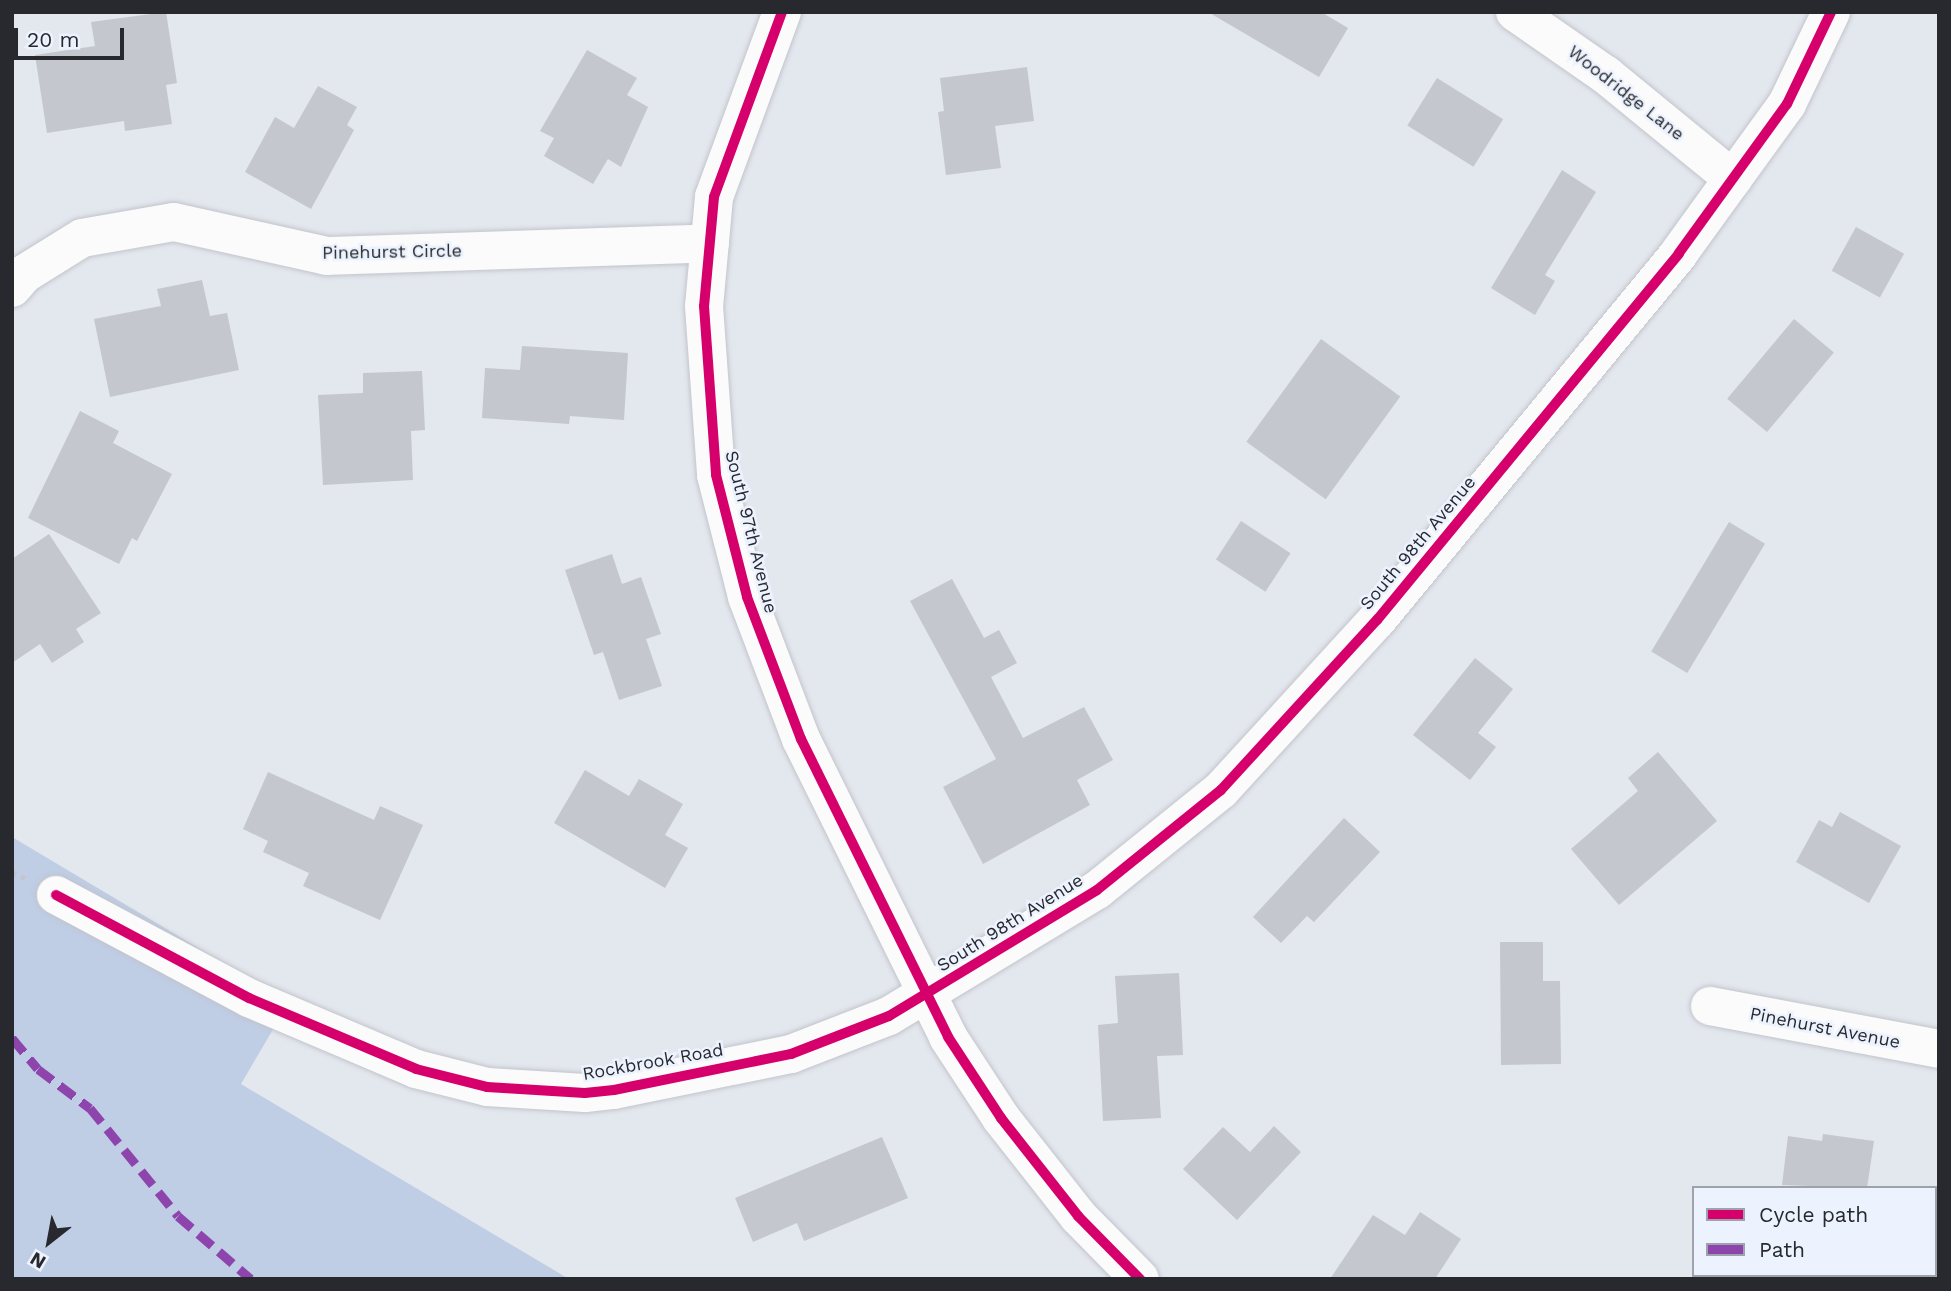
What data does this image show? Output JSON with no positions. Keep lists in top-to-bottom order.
{
  "streets": {
    "street": [
      "Woodridge Lane",
      "Pinehurst Circle",
      "South 97th Avenue",
      "South 98th Avenue",
      "Pinehurst Avenue",
      "Rockbrook Road"
    ]
  },
  "crossings": [
    ["Woodridge Lane", "South 98th Avenue"],
    ["Pinehurst Circle", "South 97th Avenue"],
    ["South 97th Avenue", "South 98th Avenue"],
    ["South 97th Avenue", "Rockbrook Road"],
    ["South 98th Avenue", "Rockbrook Road"]
  ],
  "legend": ["Cycle path", "Path"],
  "scale_bar": "20 m",
  "north": "bottom left"
}
